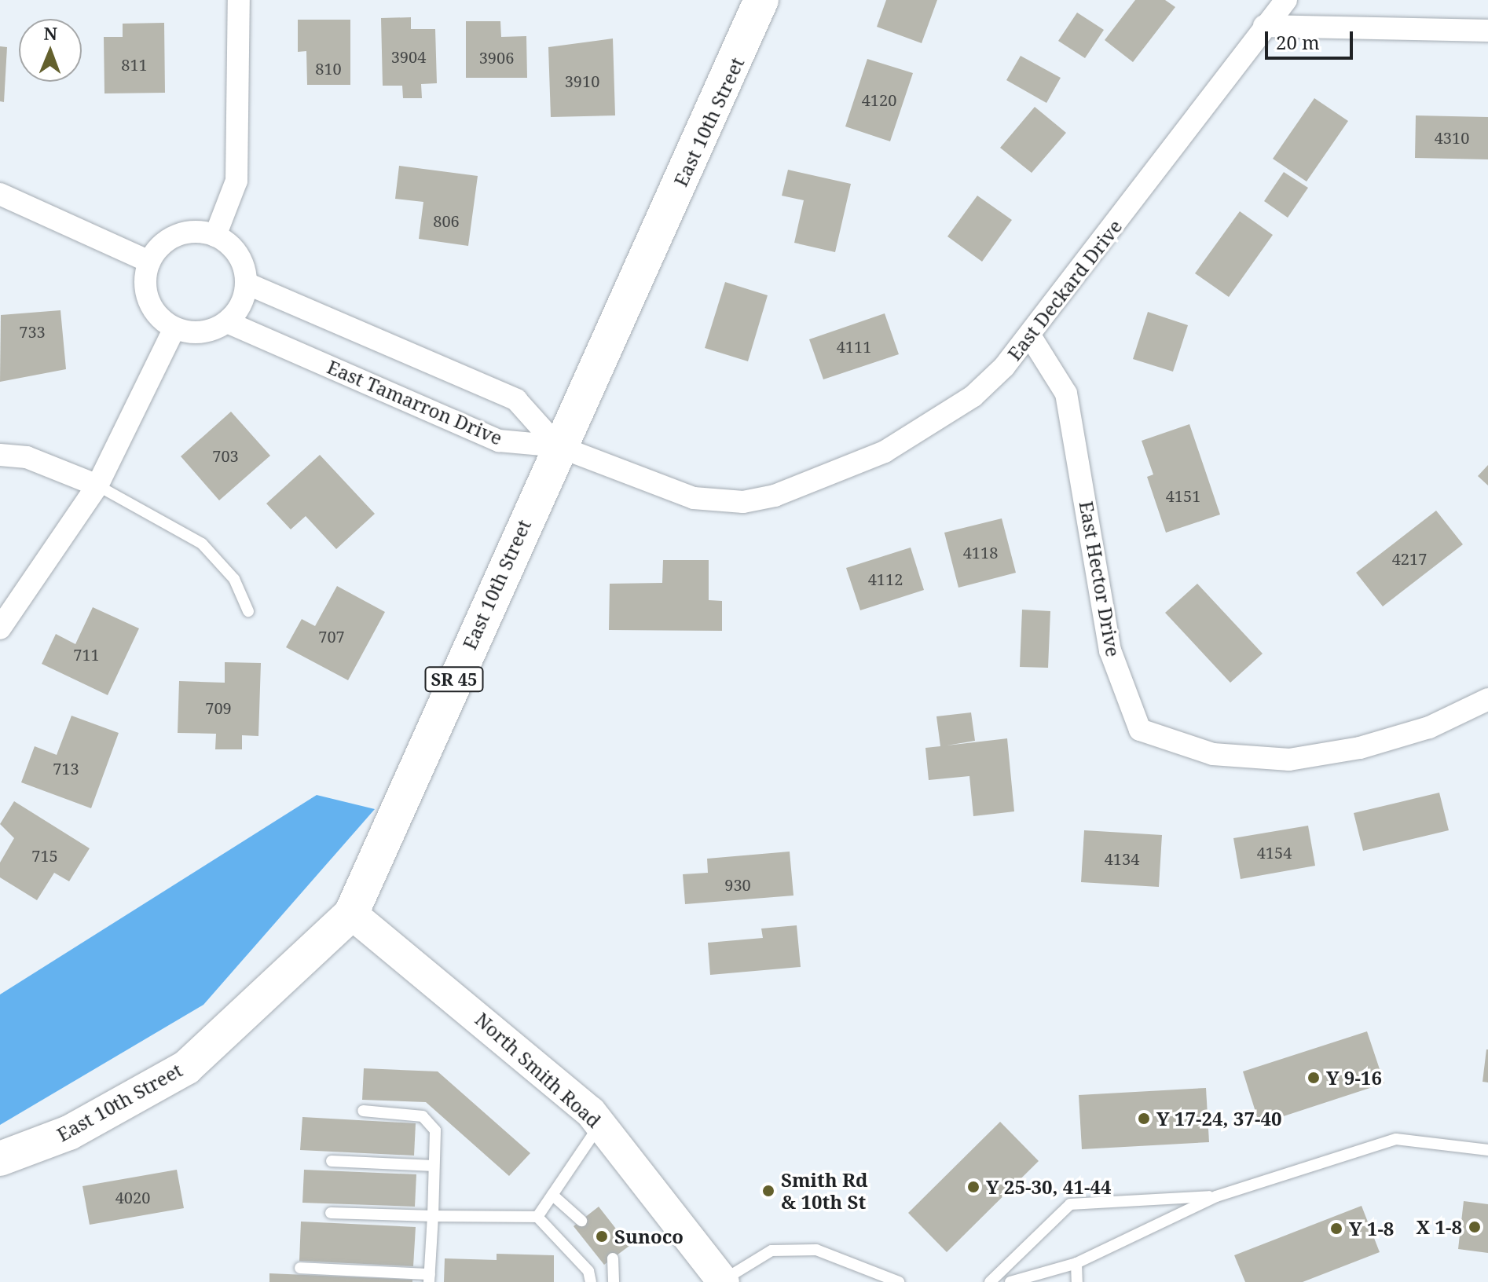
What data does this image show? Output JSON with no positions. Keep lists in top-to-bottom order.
{
  "streets": {
    "main road": ["East 10th Street", "SR 45", "North Smith Road"],
    "street": ["East Deckard Drive", "East Tamarron Drive", "East Hector Drive"]
  },
  "crossings": [
    ["East 10th Street", "East Deckard Drive"],
    ["East 10th Street", "East Tamarron Drive"],
    ["East 10th Street", "North Smith Road"],
    ["East Deckard Drive", "East Tamarron Drive"],
    ["East Deckard Drive", "East Hector Drive"]
  ],
  "places": [
    "Y 9-16",
    "Y 17-24, 37-40",
    "Y 25-30, 41-44",
    "Smith Rd & 10th St",
    "X 1-8",
    "Y 1-8",
    "Sunoco"
  ],
  "house_numbers": [
    "3904",
    "3906",
    "811",
    "810",
    "3910",
    "4120",
    "4310",
    "806",
    "733",
    "4111",
    "703",
    "4151",
    "4118",
    "4217",
    "4112",
    "707",
    "711",
    "709",
    "713",
    "4154",
    "715",
    "4134",
    "930",
    "4020"
  ],
  "scale_bar": "20 m",
  "north": "top"
}
